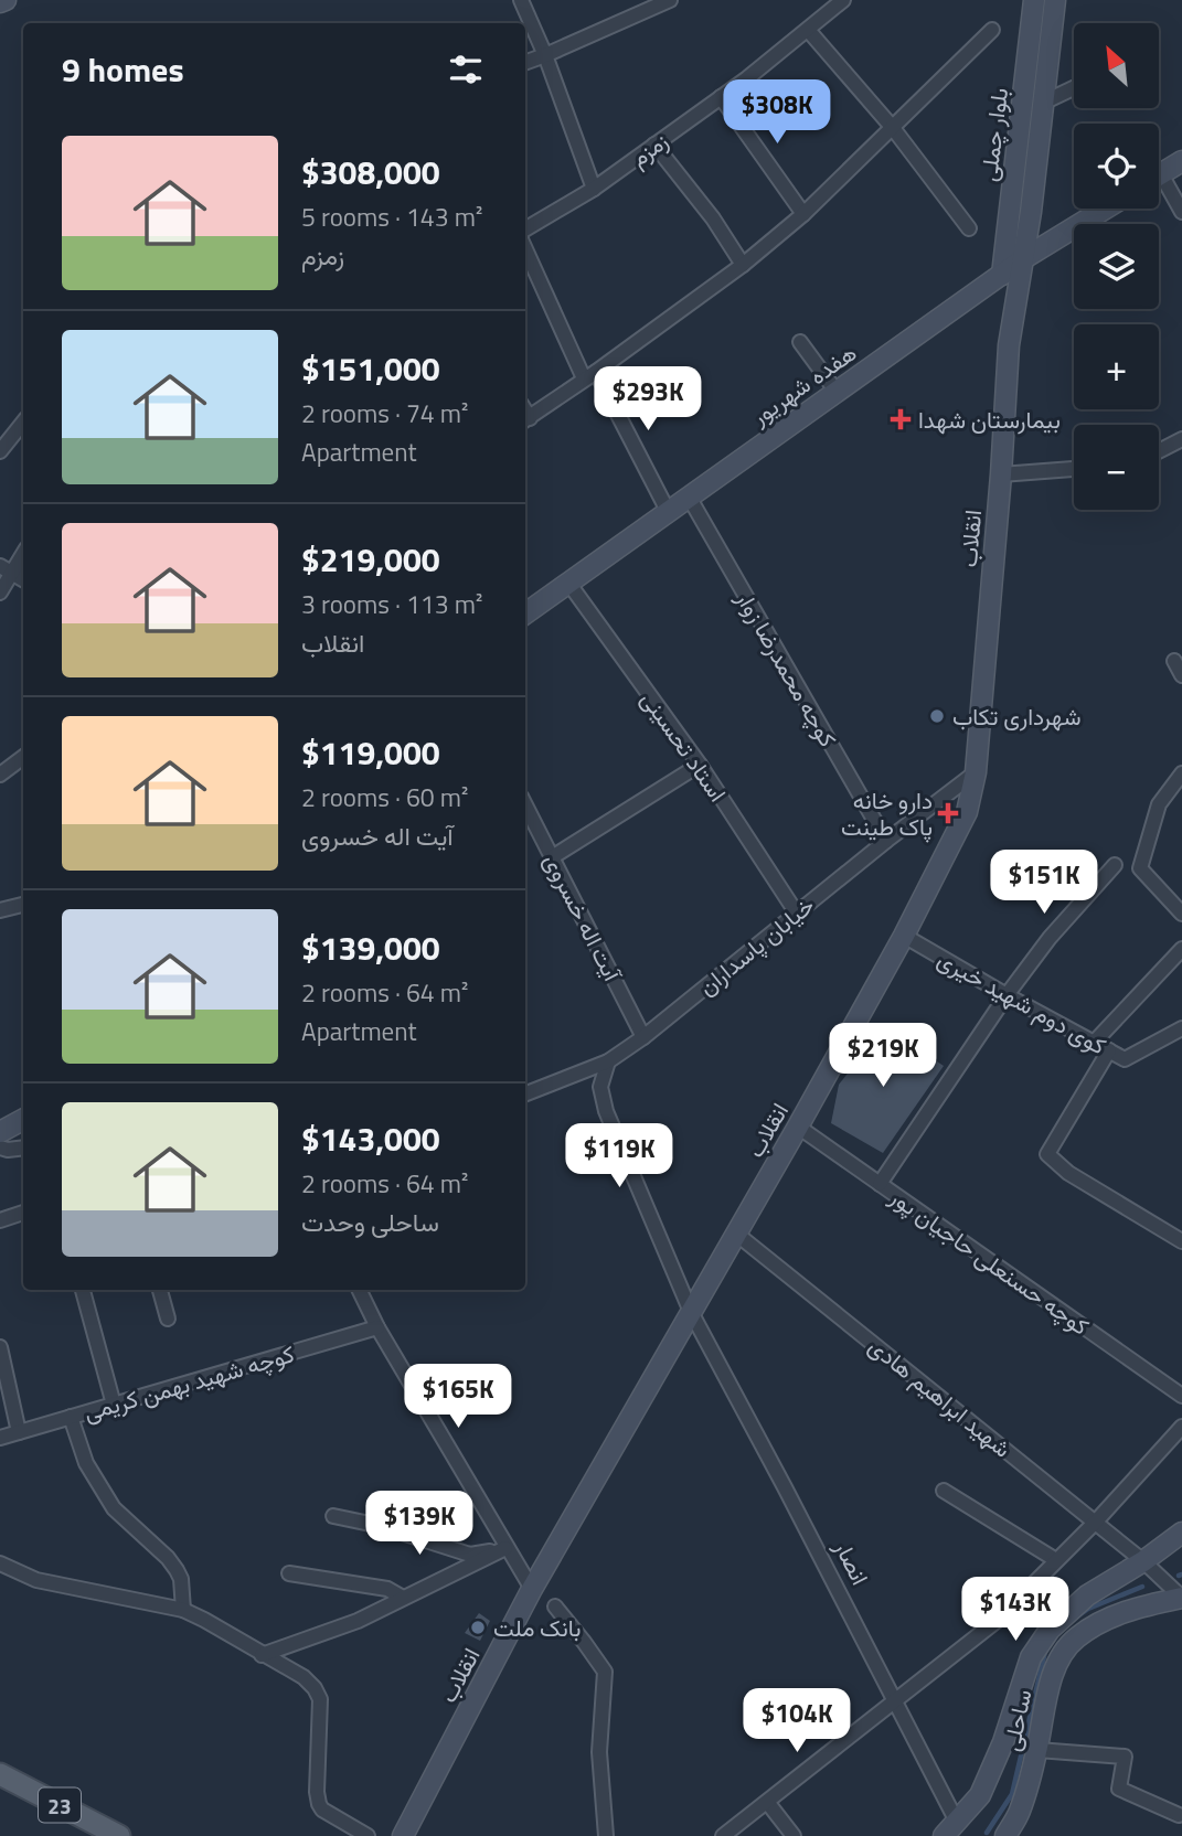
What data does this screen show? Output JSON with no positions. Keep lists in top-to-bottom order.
{
  "streets": {
    "main road": [
      "بلوار چملی",
      "هفده شهریور",
      "انقلاب",
      "ساحلی",
      "23"
    ],
    "street": [
      "زمزم",
      "کوچه محمدرضا زوار",
      "استاد تحسینی",
      "آیت اله خسروی",
      "خیابان پاسداران",
      "کوی دوم شهید خیری",
      "کوچه حسنعلی حاجیان پور",
      "کوچه شهید بهمن کریمی",
      "شهید ابراهیم هادی",
      "انصار"
    ]
  },
  "crossings": [
    ["بلوار چملی", "هفده شهریور"],
    ["بلوار چملی", "انقلاب"],
    ["هفده شهریور", "انقلاب"],
    ["هفده شهریور", "کوچه محمدرضا زوار"],
    ["هفده شهریور", "استاد تحسینی"],
    ["انقلاب", "خیابان پاسداران"],
    ["انقلاب", "کوی دوم شهید خیری"],
    ["انقلاب", "کوچه حسنعلی حاجیان پور"],
    ["انقلاب", "شهید ابراهیم هادی"],
    ["انقلاب", "انصار"],
    ["کوچه محمدرضا زوار", "خیابان پاسداران"],
    ["استاد تحسینی", "خیابان پاسداران"],
    ["آیت اله خسروی", "خیابان پاسداران"],
    ["شهید ابراهیم هادی", "ساحلی"]
  ],
  "places": {
    "health": ["بیمارستان شهدا", "دارو خانه پاک طینت"],
    "other": ["شهرداری تکاب", "بانک ملت"]
  },
  "north": "top left",
  "page": {
    "map_buttons": ["+", "−"],
    "heading": "9 homes",
    "price": [
      "$308K",
      "$293K",
      "$151K",
      "$219K",
      "$119K",
      "$165K",
      "$139K",
      "$143K",
      "$104K"
    ],
    "list": [
      {
        "name": "$308,000",
        "note": "5 rooms · 143 m² · زمزم"
      },
      {
        "name": "$151,000",
        "note": "2 rooms · 74 m² · Apartment"
      },
      {
        "name": "$219,000",
        "note": "3 rooms · 113 m² · انقلاب"
      },
      {
        "name": "$119,000",
        "note": "2 rooms · 60 m² · آیت اله خسروی"
      },
      {
        "name": "$139,000",
        "note": "2 rooms · 64 m² · Apartment"
      },
      {
        "name": "$143,000",
        "note": "2 rooms · 64 m² · ساحلی وحدت"
      }
    ]
  }
}
